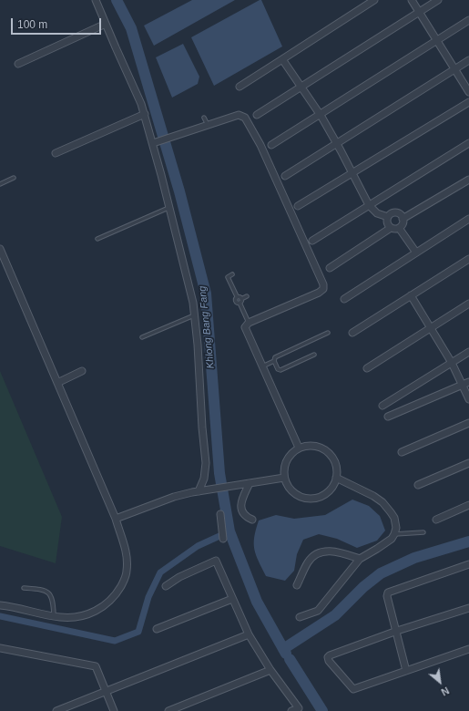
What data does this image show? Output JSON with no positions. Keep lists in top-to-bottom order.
{
  "water": ["Khlong Bang Fang"],
  "scale_bar": "100 m",
  "north": "bottom right"
}
